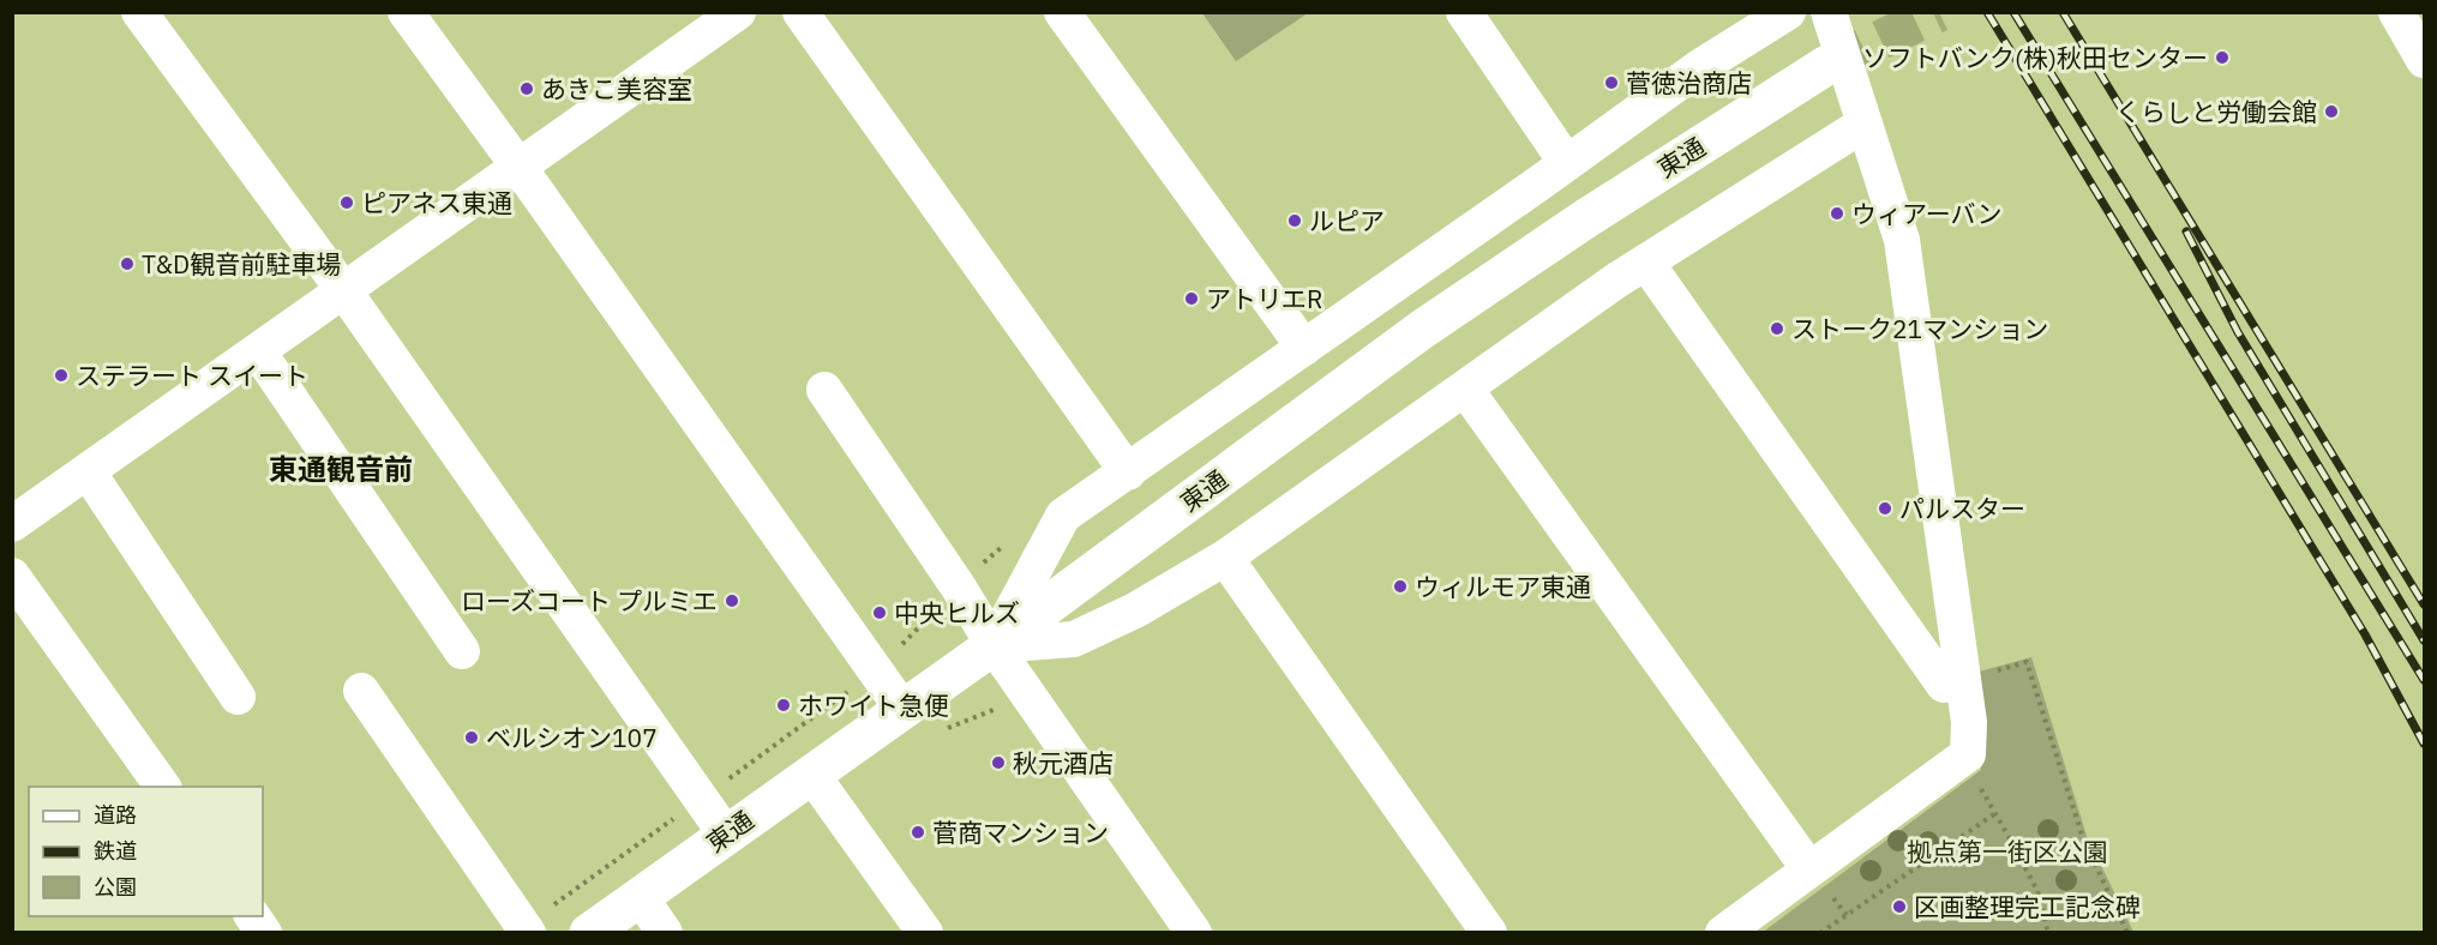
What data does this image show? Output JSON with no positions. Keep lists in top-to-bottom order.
{
  "streets": {
    "street": ["東通"]
  },
  "districts": ["東通観音前"],
  "parks": ["拠点第一街区公園"],
  "places": [
    "ソフトバンク(株)秋田センター",
    "菅徳治商店",
    "あきこ美容室",
    "くらしと労働会館",
    "ピアネス東通",
    "ウィアーバン",
    "ルピア",
    "T&D観音前駐車場",
    "アトリエR",
    "ストーク21マンション",
    "ステラート スイート",
    "パルスター",
    "ウィルモア東通",
    "ローズコート プルミエ",
    "中央ヒルズ",
    "ホワイト急便",
    "ベルシオン107",
    "秋元酒店",
    "菅商マンション",
    "区画整理完工記念碑"
  ],
  "legend": ["道路", "鉄道", "公園"]
}
